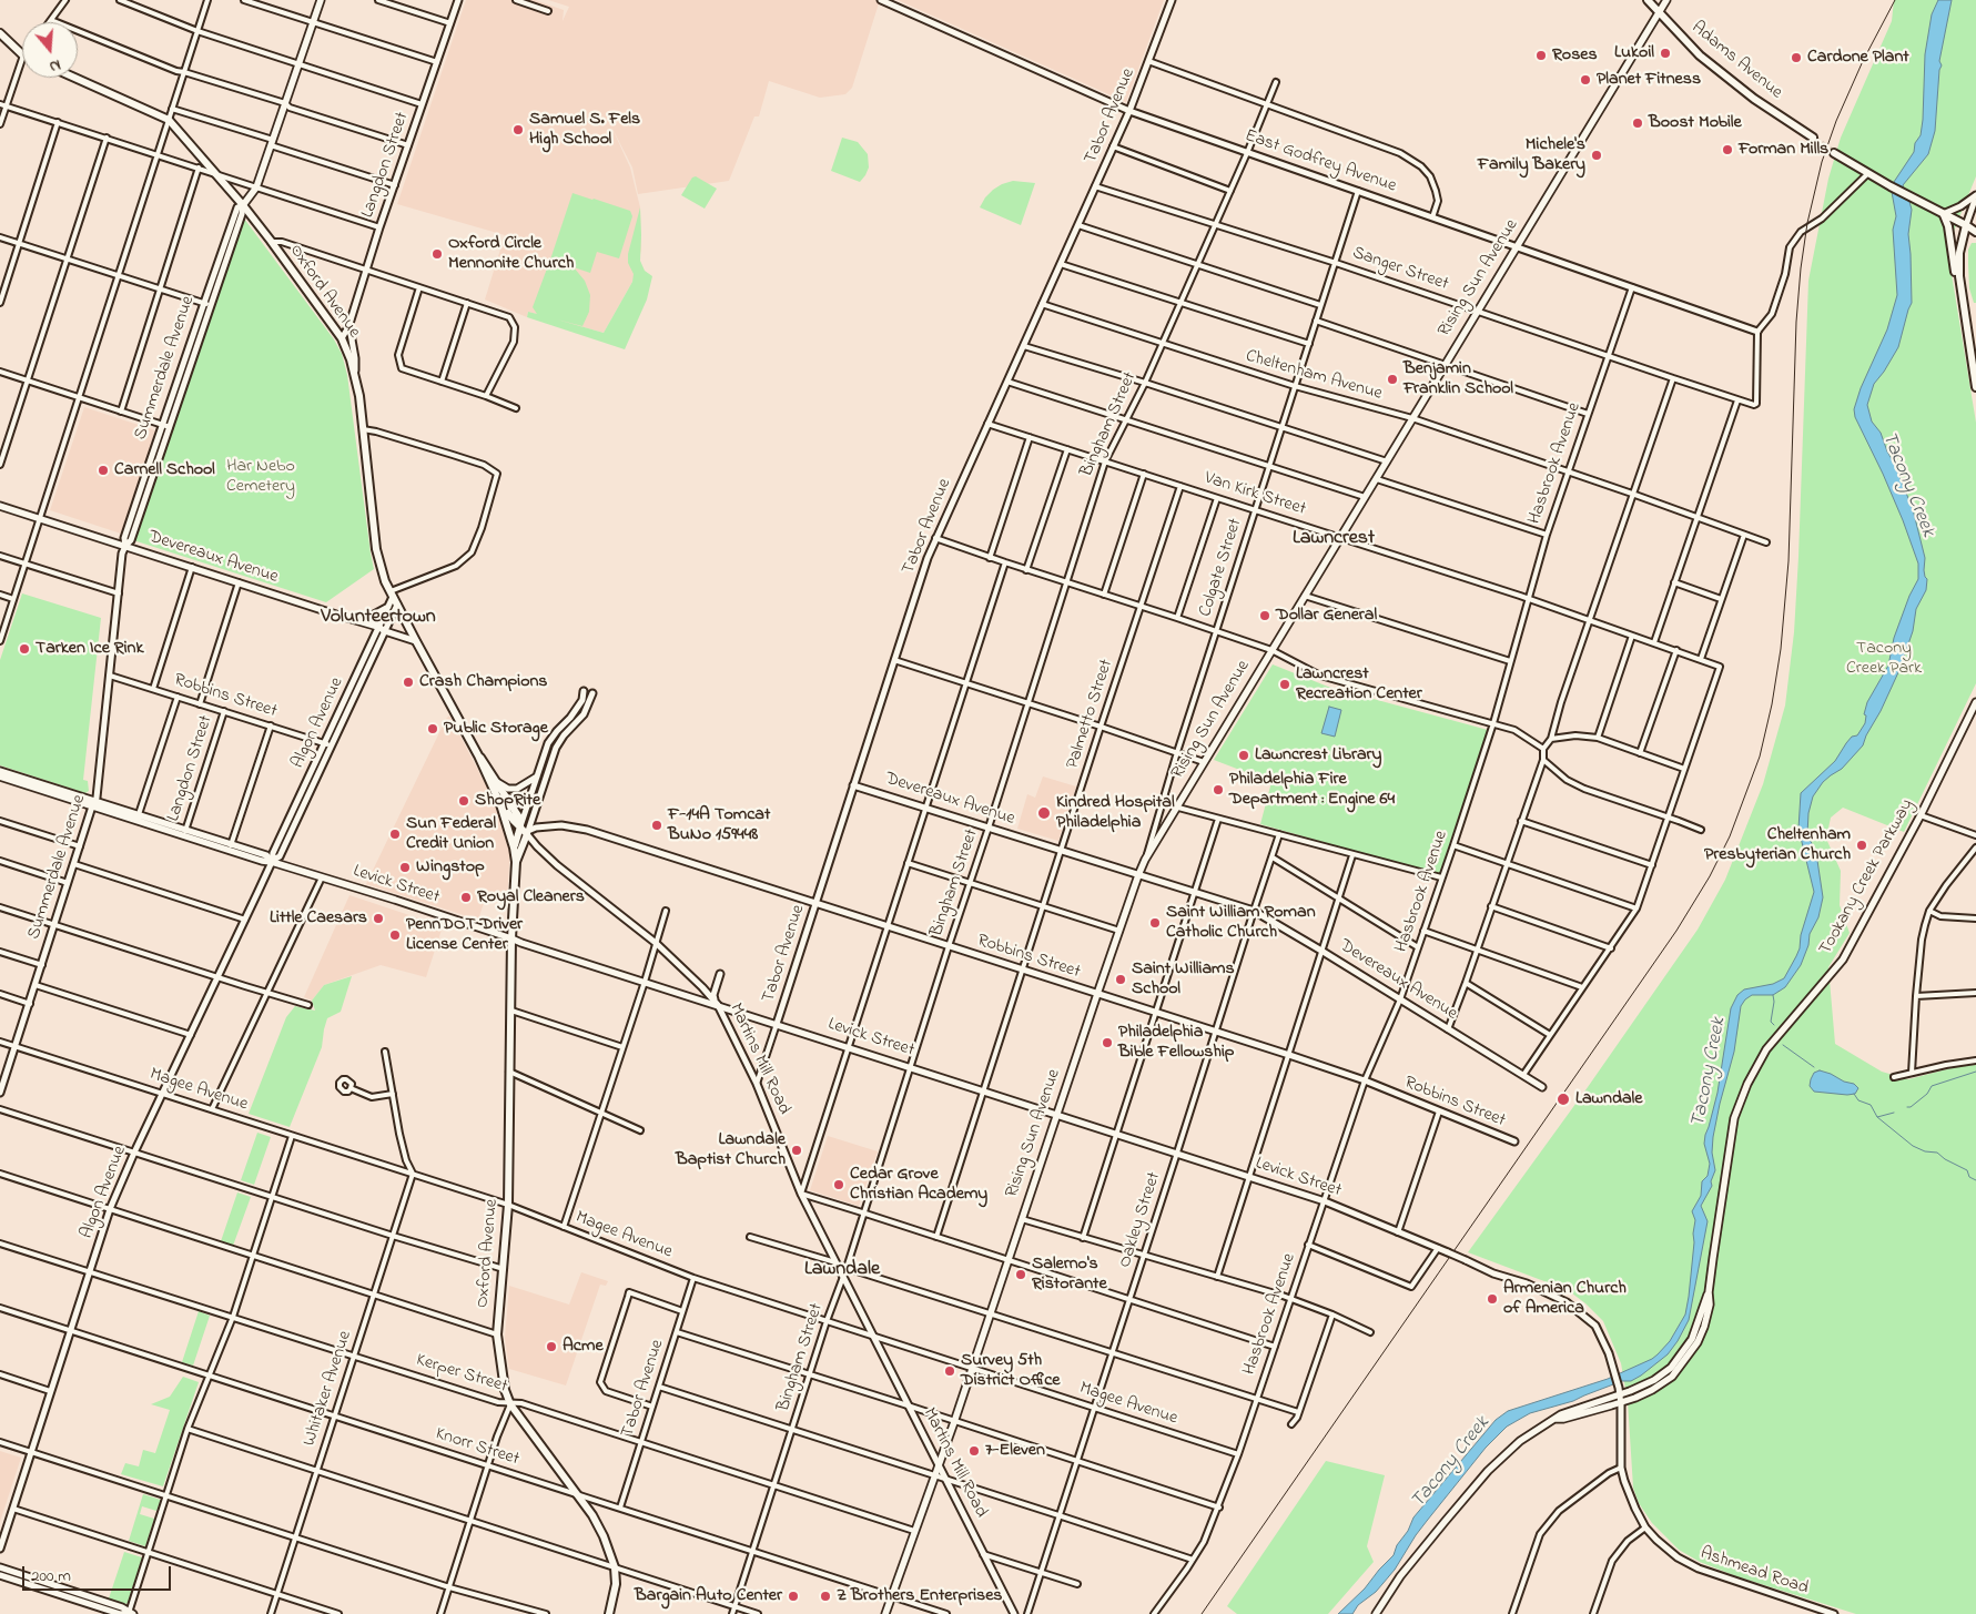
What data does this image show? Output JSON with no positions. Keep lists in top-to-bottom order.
{
  "streets": {
    "main road": [
      "Adams Avenue",
      "Rising Sun Avenue",
      "Oxford Avenue",
      "Summerdale Avenue",
      "Devereaux Avenue",
      "Tookany Creek Parkway",
      "Levick Street",
      "Martins Mill Road"
    ],
    "street": [
      "Tabor Avenue",
      "East Godfrey Avenue",
      "Langdon Street",
      "Sanger Street",
      "Cheltenham Avenue",
      "Bingham Street",
      "Hasbrook Avenue",
      "Van Kirk Street",
      "Colgate Street",
      "Robbins Street",
      "Palmetto Street",
      "Algon Avenue",
      "Magee Avenue",
      "Oakley Street",
      "Kerper Street",
      "Whitaker Avenue",
      "Knorr Street",
      "Ashmead Road"
    ]
  },
  "crossings": [
    ["Adams Avenue", "Rising Sun Avenue"],
    ["Tabor Avenue", "East Godfrey Avenue"],
    ["Tabor Avenue", "Sanger Street"],
    ["Tabor Avenue", "Cheltenham Avenue"],
    ["Tabor Avenue", "Van Kirk Street"],
    ["Tabor Avenue", "Devereaux Avenue"],
    ["Tabor Avenue", "Robbins Street"],
    ["Tabor Avenue", "Levick Street"],
    ["Tabor Avenue", "Martins Mill Road"],
    ["Tabor Avenue", "Magee Avenue"],
    ["Tabor Avenue", "Kerper Street"],
    ["Tabor Avenue", "Knorr Street"],
    ["East Godfrey Avenue", "Sanger Street"],
    ["East Godfrey Avenue", "Rising Sun Avenue"],
    ["East Godfrey Avenue", "Bingham Street"],
    ["East Godfrey Avenue", "Hasbrook Avenue"],
    ["East Godfrey Avenue", "Colgate Street"],
    ["Langdon Street", "Oxford Avenue"],
    ["Langdon Street", "Devereaux Avenue"],
    ["Langdon Street", "Robbins Street"],
    ["Langdon Street", "Levick Street"],
    ["Sanger Street", "Rising Sun Avenue"],
    ["Sanger Street", "Bingham Street"],
    ["Sanger Street", "Hasbrook Avenue"],
    ["Sanger Street", "Colgate Street"],
    ["Rising Sun Avenue", "Cheltenham Avenue"],
    ["Rising Sun Avenue", "Van Kirk Street"],
    ["Rising Sun Avenue", "Devereaux Avenue"],
    ["Rising Sun Avenue", "Colgate Street"],
    ["Rising Sun Avenue", "Robbins Street"],
    ["Rising Sun Avenue", "Levick Street"],
    ["Rising Sun Avenue", "Martins Mill Road"],
    ["Rising Sun Avenue", "Magee Avenue"],
    ["Rising Sun Avenue", "Kerper Street"],
    ["Rising Sun Avenue", "Knorr Street"],
    ["Oxford Avenue", "Summerdale Avenue"],
    ["Oxford Avenue", "Devereaux Avenue"],
    ["Oxford Avenue", "Robbins Street"],
    ["Oxford Avenue", "Algon Avenue"],
    ["Oxford Avenue", "Levick Street"],
    ["Oxford Avenue", "Martins Mill Road"],
    ["Oxford Avenue", "Magee Avenue"],
    ["Oxford Avenue", "Kerper Street"],
    ["Oxford Avenue", "Knorr Street"],
    ["Summerdale Avenue", "Devereaux Avenue"],
    ["Summerdale Avenue", "Robbins Street"],
    ["Summerdale Avenue", "Levick Street"],
    ["Summerdale Avenue", "Magee Avenue"],
    ["Cheltenham Avenue", "Bingham Street"],
    ["Cheltenham Avenue", "Hasbrook Avenue"],
    ["Cheltenham Avenue", "Colgate Street"],
    ["Bingham Street", "Van Kirk Street"],
    ["Bingham Street", "Devereaux Avenue"],
    ["Bingham Street", "Robbins Street"],
    ["Bingham Street", "Levick Street"],
    ["Bingham Street", "Martins Mill Road"],
    ["Bingham Street", "Magee Avenue"],
    ["Bingham Street", "Kerper Street"],
    ["Bingham Street", "Knorr Street"],
    ["Hasbrook Avenue", "Van Kirk Street"],
    ["Hasbrook Avenue", "Devereaux Avenue"],
    ["Hasbrook Avenue", "Robbins Street"],
    ["Hasbrook Avenue", "Levick Street"],
    ["Hasbrook Avenue", "Magee Avenue"],
    ["Van Kirk Street", "Colgate Street"],
    ["Van Kirk Street", "Palmetto Street"],
    ["Devereaux Avenue", "Palmetto Street"],
    ["Devereaux Avenue", "Algon Avenue"],
    ["Devereaux Avenue", "Oakley Street"],
    ["Robbins Street", "Palmetto Street"],
    ["Robbins Street", "Algon Avenue"],
    ["Robbins Street", "Martins Mill Road"],
    ["Robbins Street", "Oakley Street"],
    ["Palmetto Street", "Levick Street"],
    ["Algon Avenue", "Levick Street"],
    ["Algon Avenue", "Magee Avenue"],
    ["Algon Avenue", "Kerper Street"],
    ["Algon Avenue", "Knorr Street"],
    ["Tookany Creek Parkway", "Ashmead Road"],
    ["Levick Street", "Martins Mill Road"],
    ["Levick Street", "Oakley Street"],
    ["Levick Street", "Ashmead Road"],
    ["Martins Mill Road", "Magee Avenue"],
    ["Magee Avenue", "Oakley Street"],
    ["Magee Avenue", "Whitaker Avenue"],
    ["Kerper Street", "Whitaker Avenue"],
    ["Whitaker Avenue", "Knorr Street"]
  ],
  "districts": ["Lawncrest", "Volunteertown", "Lawndale"],
  "water": ["Tacony Creek"],
  "parks": ["Har Nebo Cemetery", "Tacony Creek Park"],
  "places": [
    "Lukoil",
    "Roses",
    "Cardone Plant",
    "Planet Fitness",
    "Boost Mobile",
    "Samuel S. Fels High School",
    "Forman Mills",
    "Michele's Family Bakery",
    "Oxford Circle Mennonite Church",
    "Benjamin Franklin School",
    "Carnell School",
    "Dollar General",
    "Tarken Ice Rink",
    "Crash Champions",
    "Lawncrest Recreation Center",
    "Public Storage",
    "Lawncrest Library",
    "Philadelphia Fire Department : Engine 64",
    "ShopRite",
    "Kindred Hospital Philadelphia",
    "F-14A Tomcat BuNo 159448",
    "Sun Federal Credit Union",
    "Cheltenham Presbyterian Church",
    "Wingstop",
    "Royal Cleaners",
    "Little Caesars",
    "Saint William Roman Catholic Church",
    "PennDOT Driver License Center",
    "Saint Williams School",
    "Philadelphia Bible Fellowship",
    "Lawndale",
    "Lawndale Baptist Church",
    "Cedar Grove Christian Academy",
    "Salerno's Ristorante",
    "Armenian Church of America",
    "Acme",
    "Survey 5th District Office",
    "7-Eleven",
    "Bargain Auto Center",
    "Z Brothers Enterprises"
  ],
  "scale_bar": "200 m",
  "north": "bottom"
}
